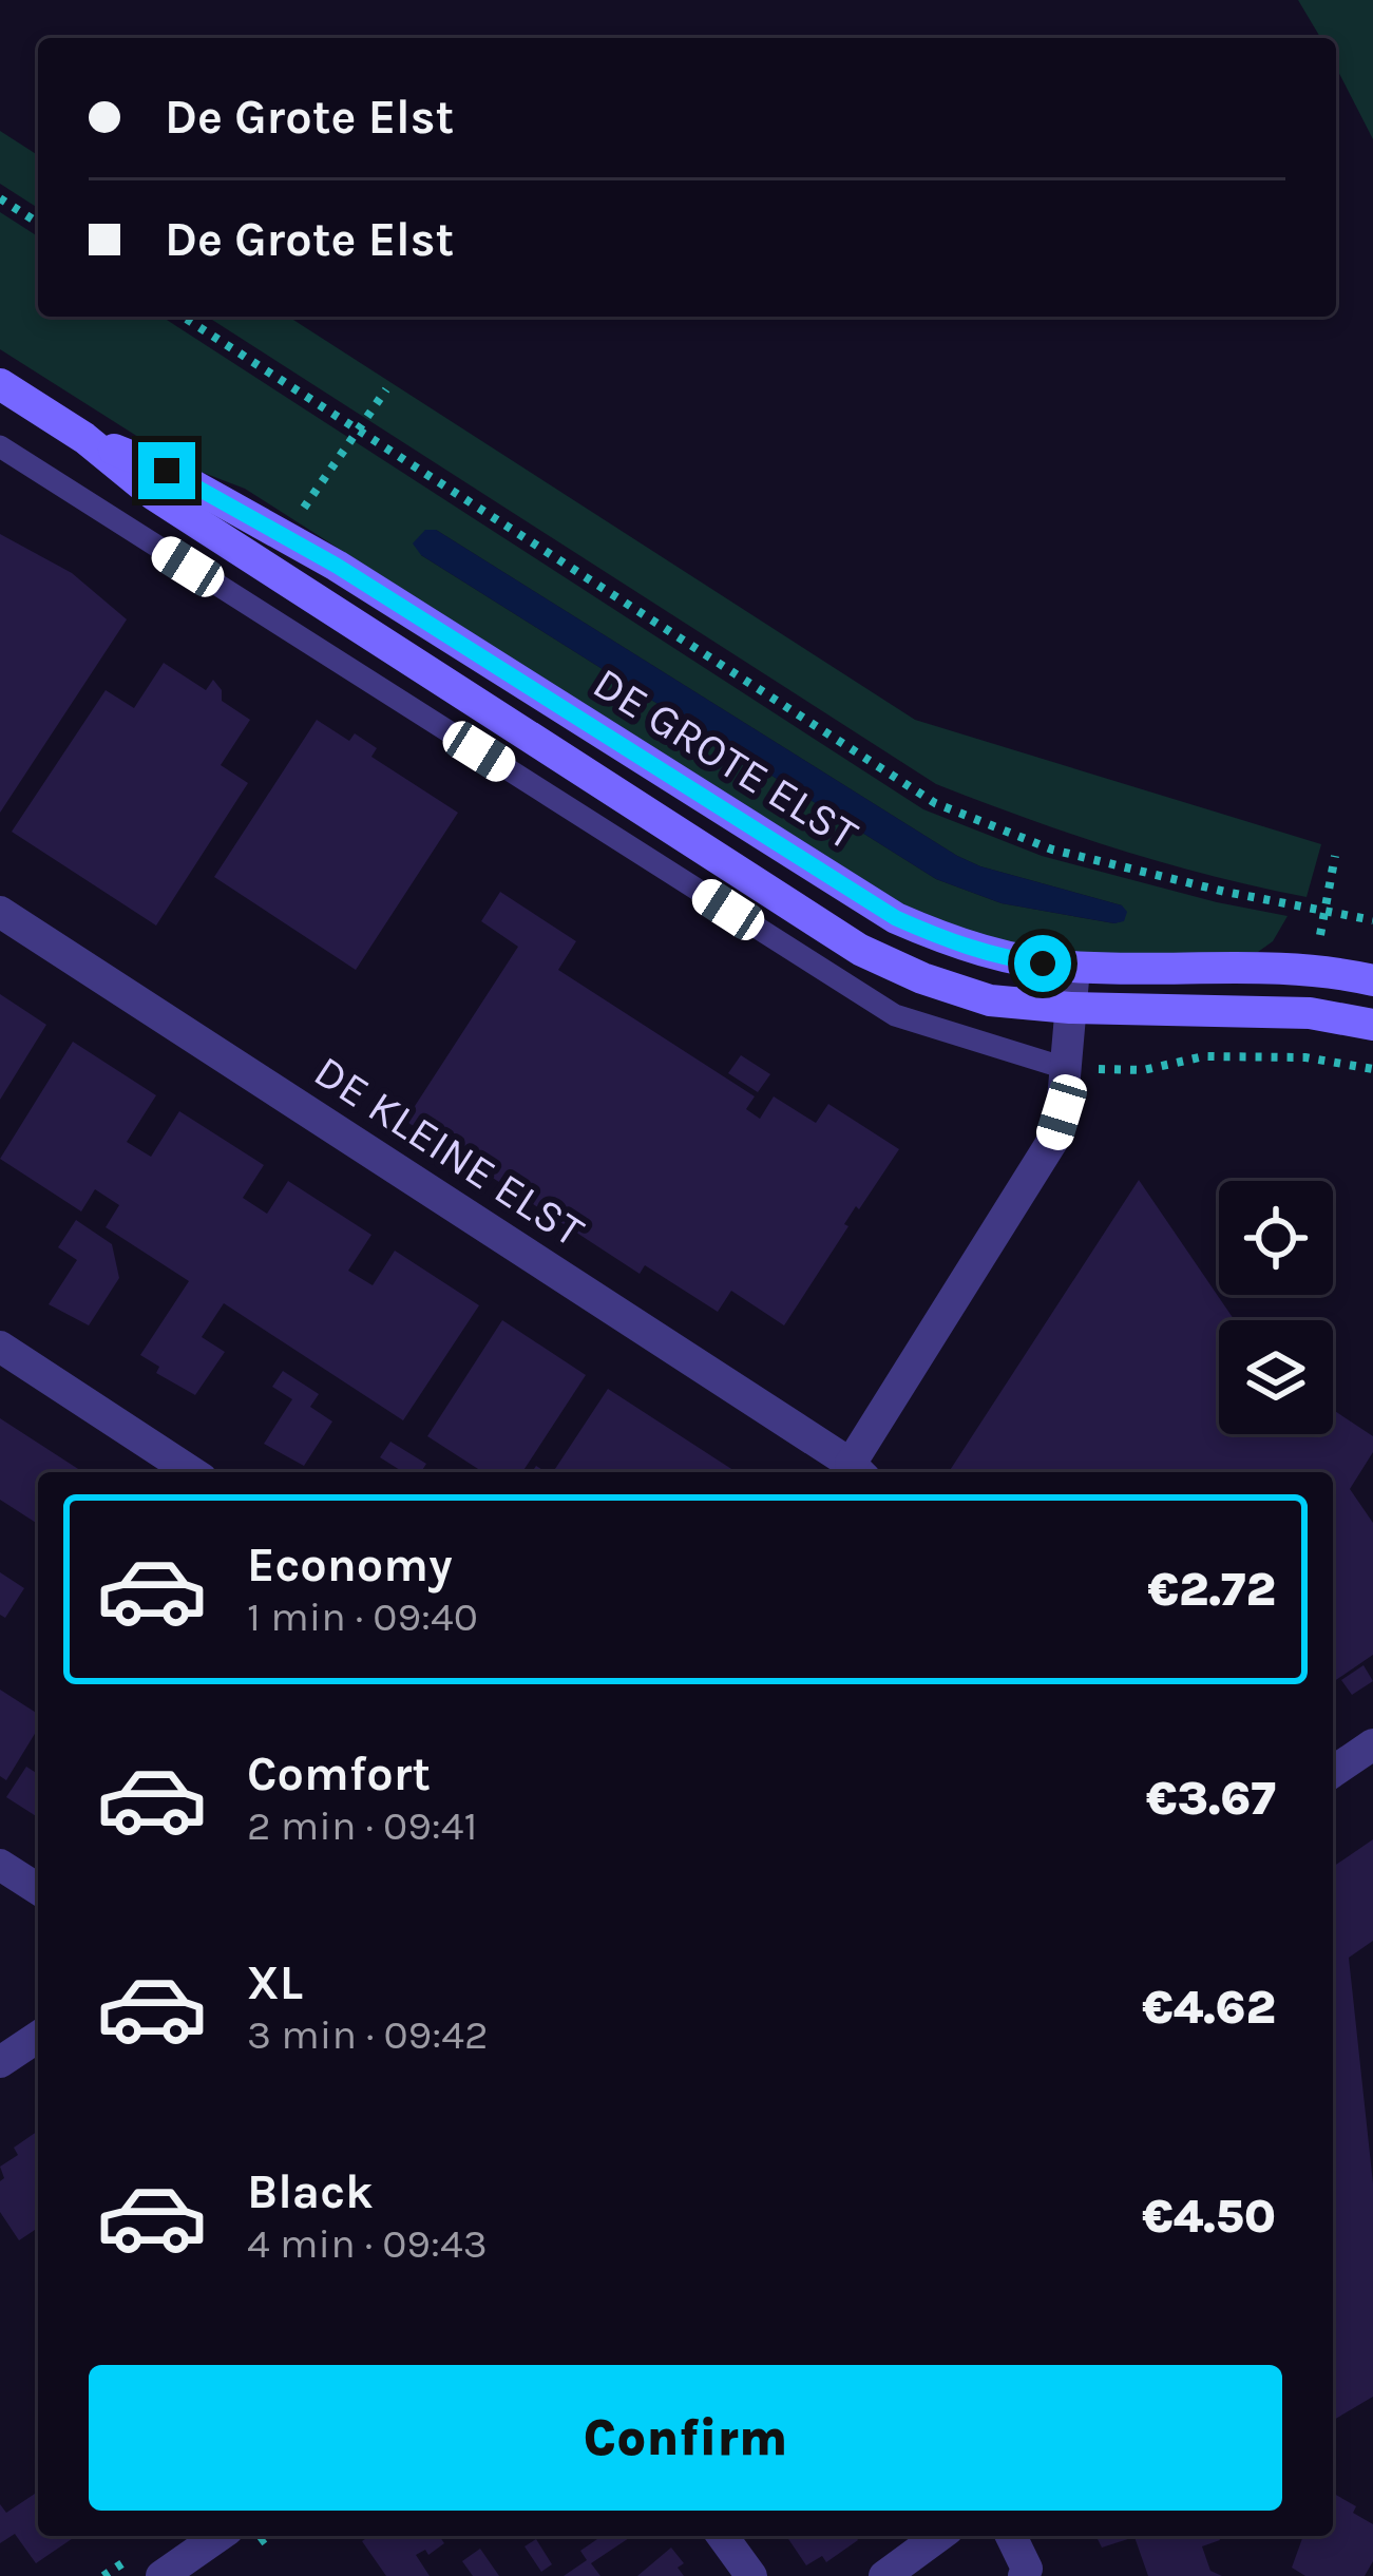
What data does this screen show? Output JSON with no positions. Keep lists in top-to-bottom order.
{
  "streets": {
    "main road": ["DE GROTE ELST"],
    "street": ["DE KLEINE ELST"]
  },
  "crossings": [
    ["DE GROTE ELST", "DE KLEINE ELST"]
  ],
  "page": {
    "banner": ["De Grote Elst", "De Grote Elst"],
    "list": [
      {
        "name": "Economy",
        "note": "1 min · 09:40",
        "value": "€2.72"
      },
      {
        "name": "Comfort",
        "note": "2 min · 09:41",
        "value": "€3.67"
      },
      {
        "name": "XL",
        "note": "3 min · 09:42",
        "value": "€4.62"
      },
      {
        "name": "Black",
        "note": "4 min · 09:43",
        "value": "€4.50"
      }
    ],
    "buttons": "Confirm"
  }
}
